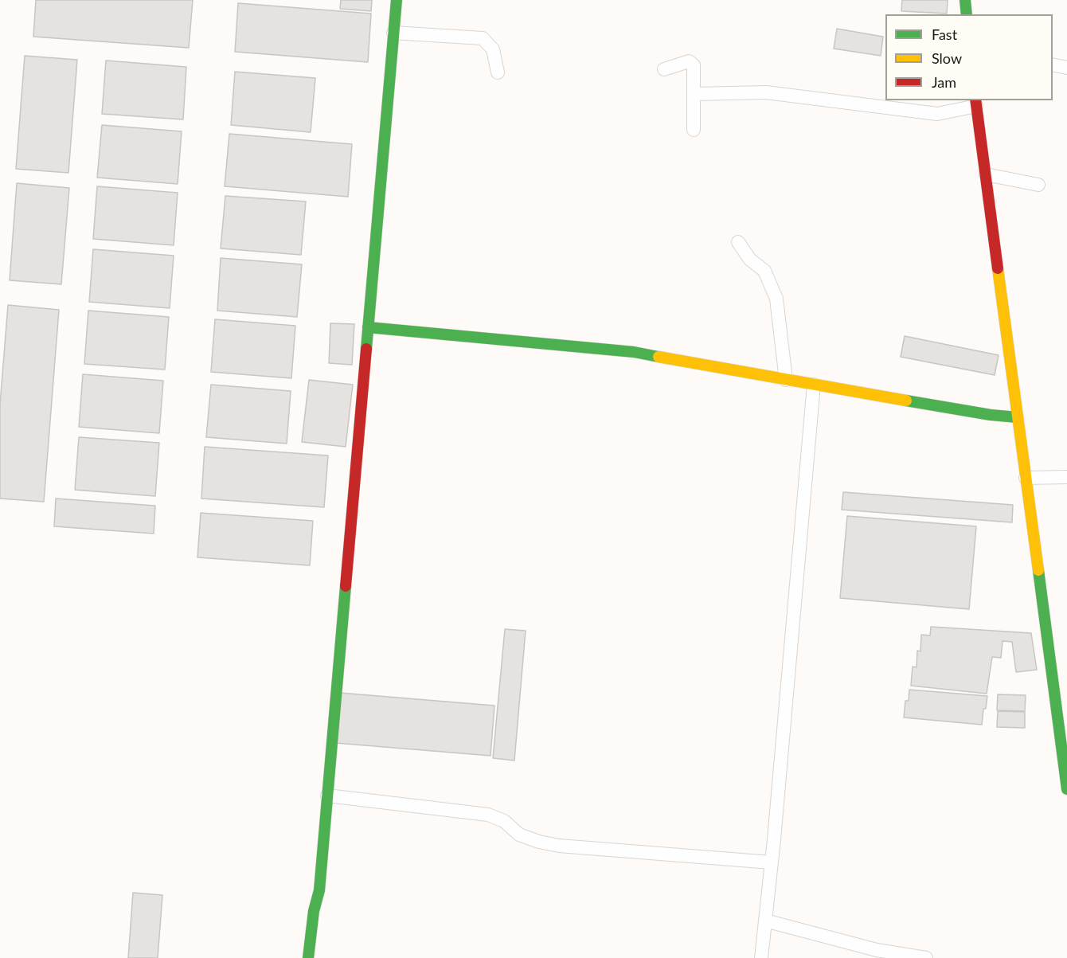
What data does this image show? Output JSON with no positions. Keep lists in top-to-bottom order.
{
  "legend": ["Fast", "Slow", "Jam"]
}
